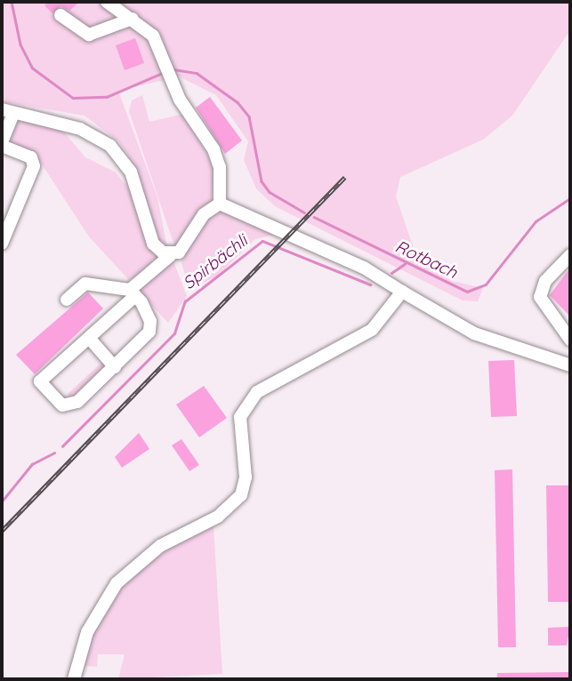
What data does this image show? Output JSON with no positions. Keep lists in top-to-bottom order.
{
  "water": ["Rotbach", "Spirbächli"]
}
